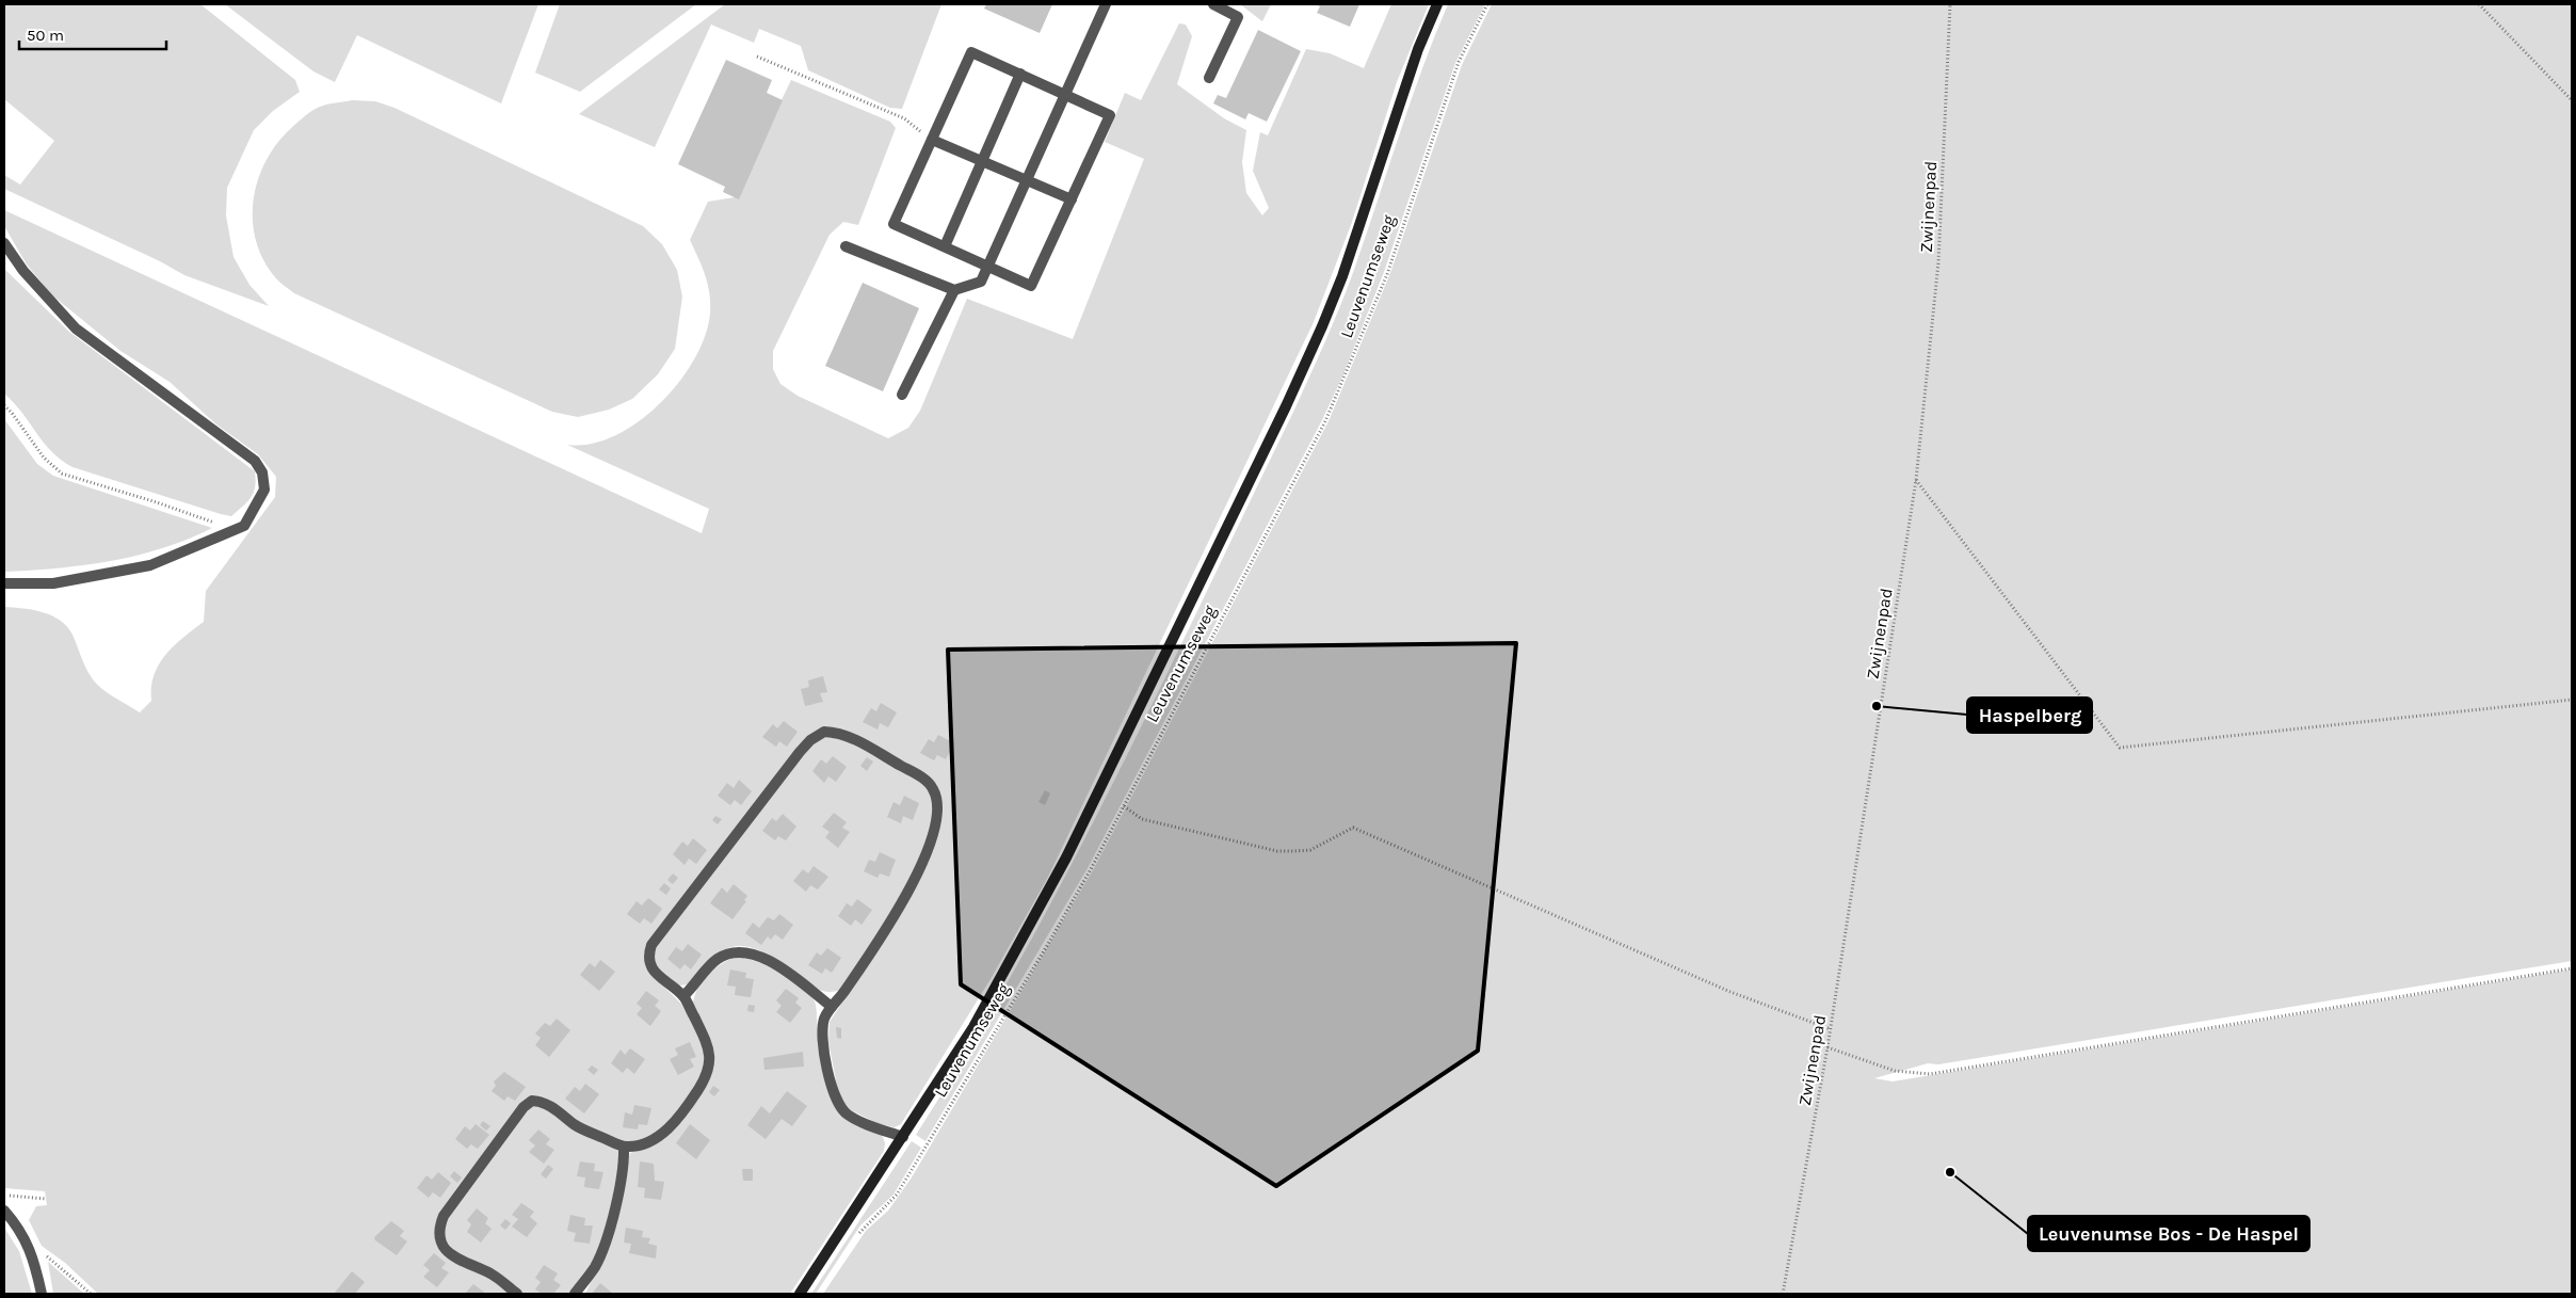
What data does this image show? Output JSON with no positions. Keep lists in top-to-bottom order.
{
  "streets": {
    "main road": ["Leuvenumseweg"],
    "path": ["Zwijnenpad"]
  },
  "places": ["Haspelberg", "Leuvenumse Bos - De Haspel"],
  "scale_bar": "50 m"
}
